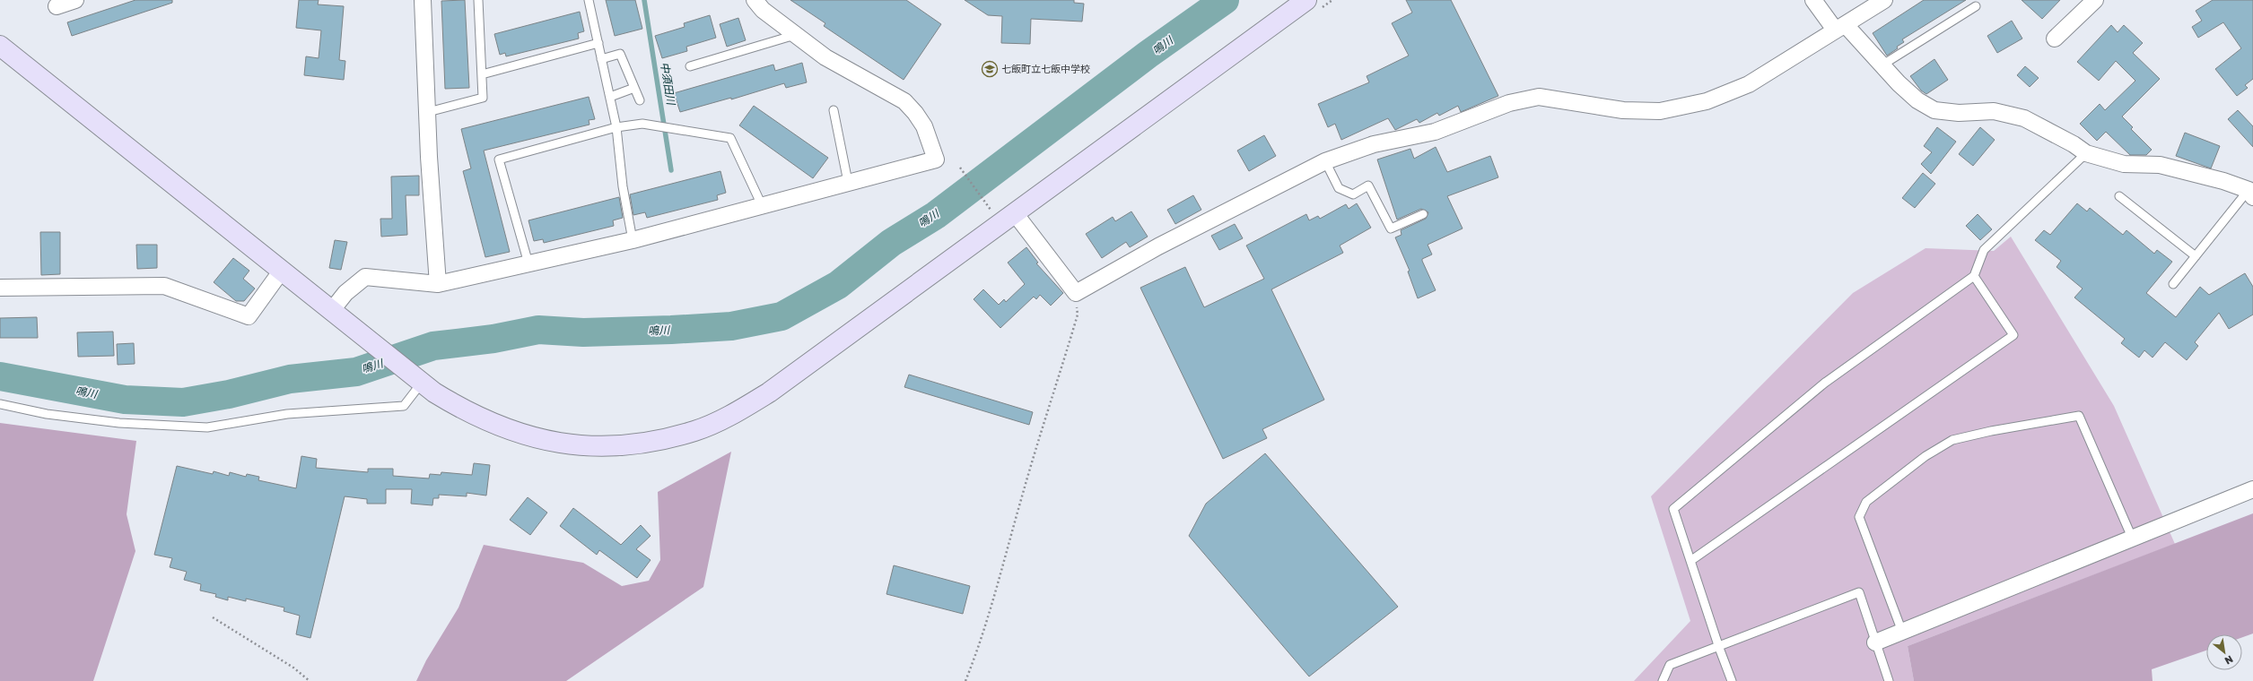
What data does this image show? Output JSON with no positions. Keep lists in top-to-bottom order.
{
  "water": ["鳴川", "中須田川"],
  "places": {
    "school or university": ["七飯町立七飯中学校"]
  },
  "north": "bottom right"
}
